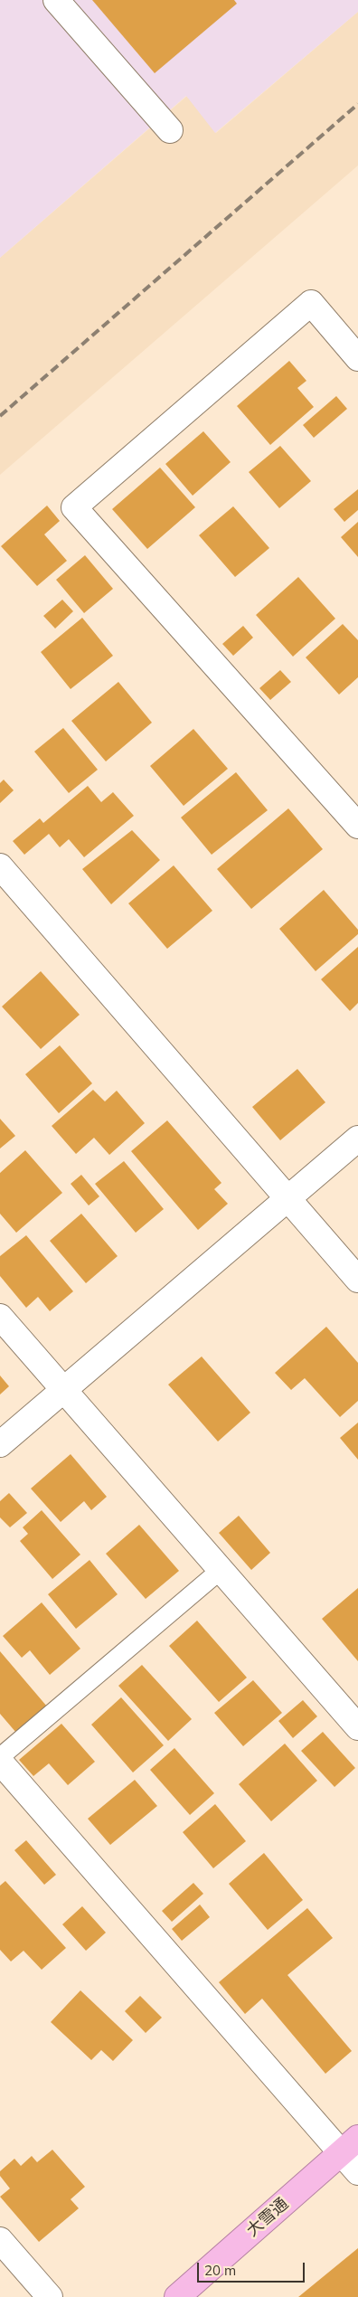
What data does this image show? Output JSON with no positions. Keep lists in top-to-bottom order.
{
  "streets": {
    "highway": ["大雪通"]
  },
  "scale_bar": "20 m"
}
